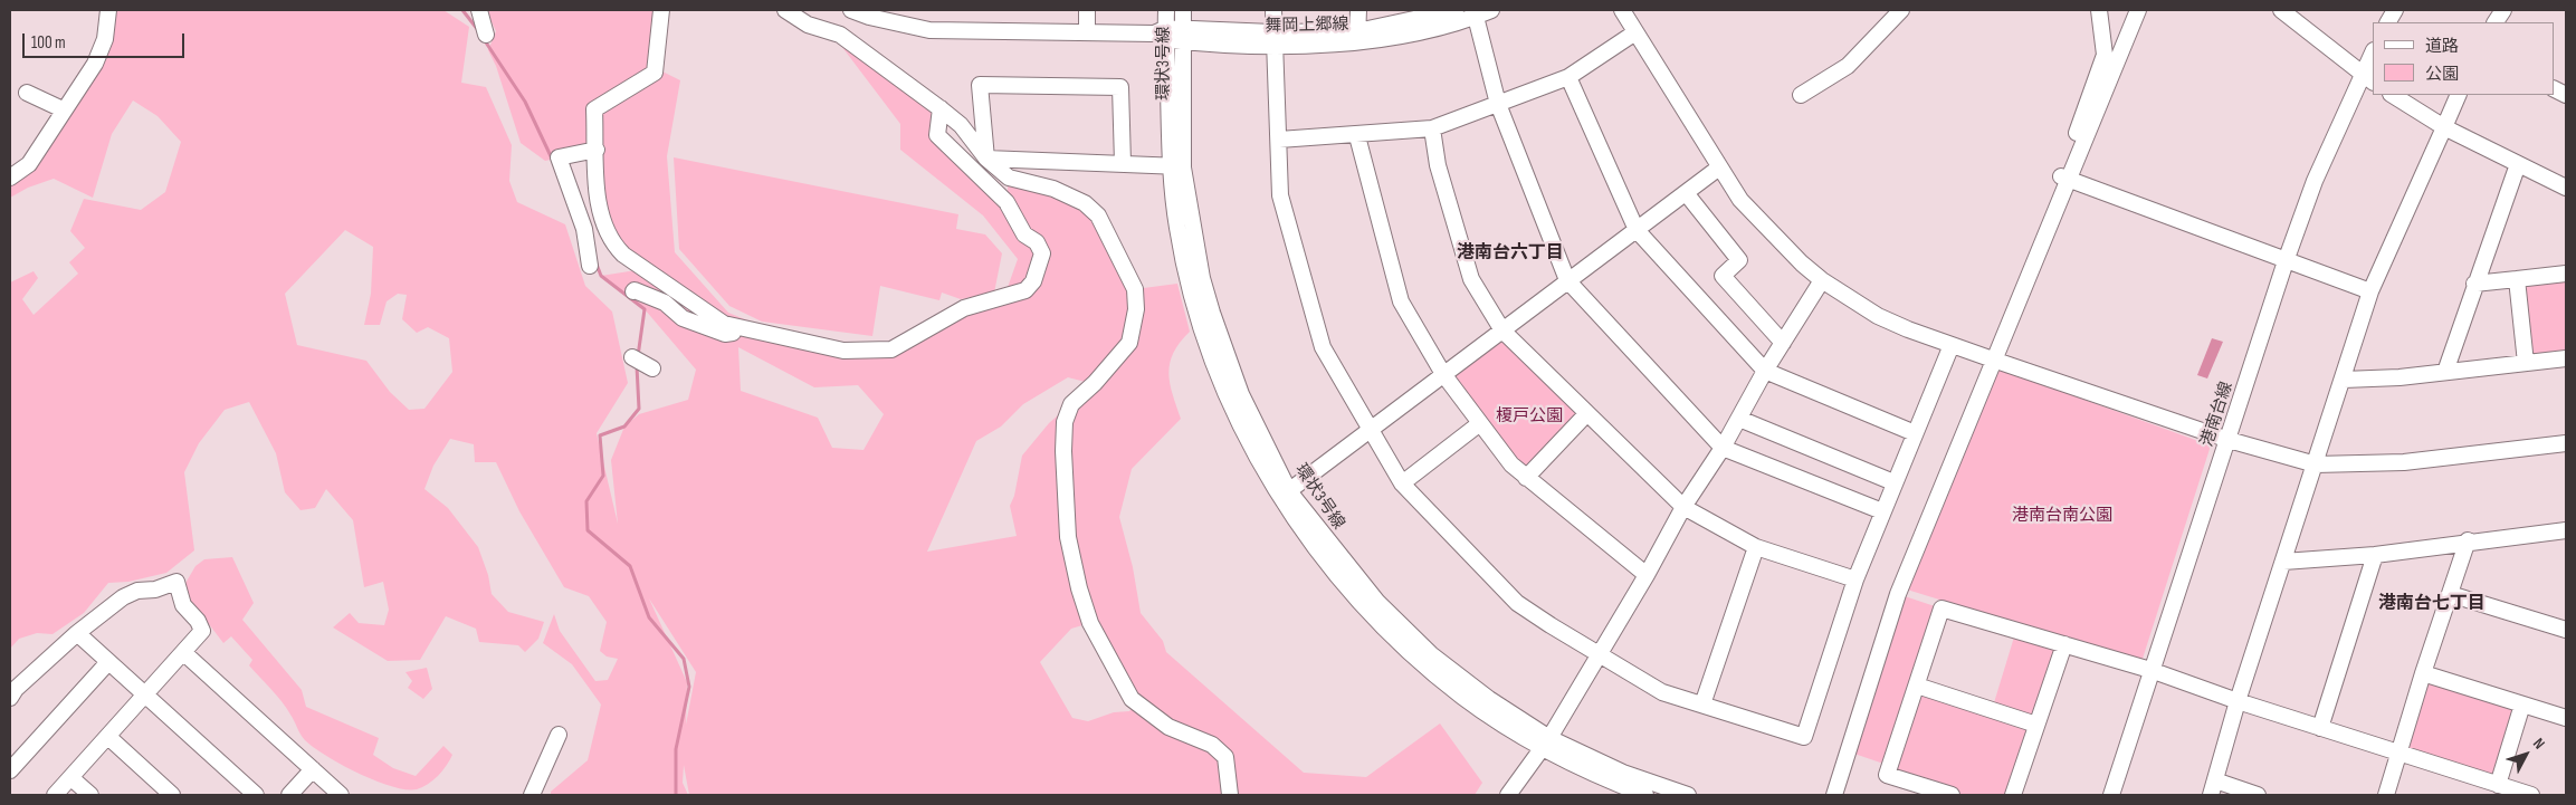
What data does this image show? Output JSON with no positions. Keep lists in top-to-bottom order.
{
  "streets": {
    "street": ["舞岡上郷線", "環状3号線", "港南台線"]
  },
  "crossings": [
    ["舞岡上郷線", "環状3号線"]
  ],
  "districts": ["港南台六丁目", "港南台七丁目"],
  "parks": ["榎戸公園", "港南台南公園"],
  "legend": ["道路", "公園"],
  "scale_bar": "100 m",
  "north": "top right"
}
